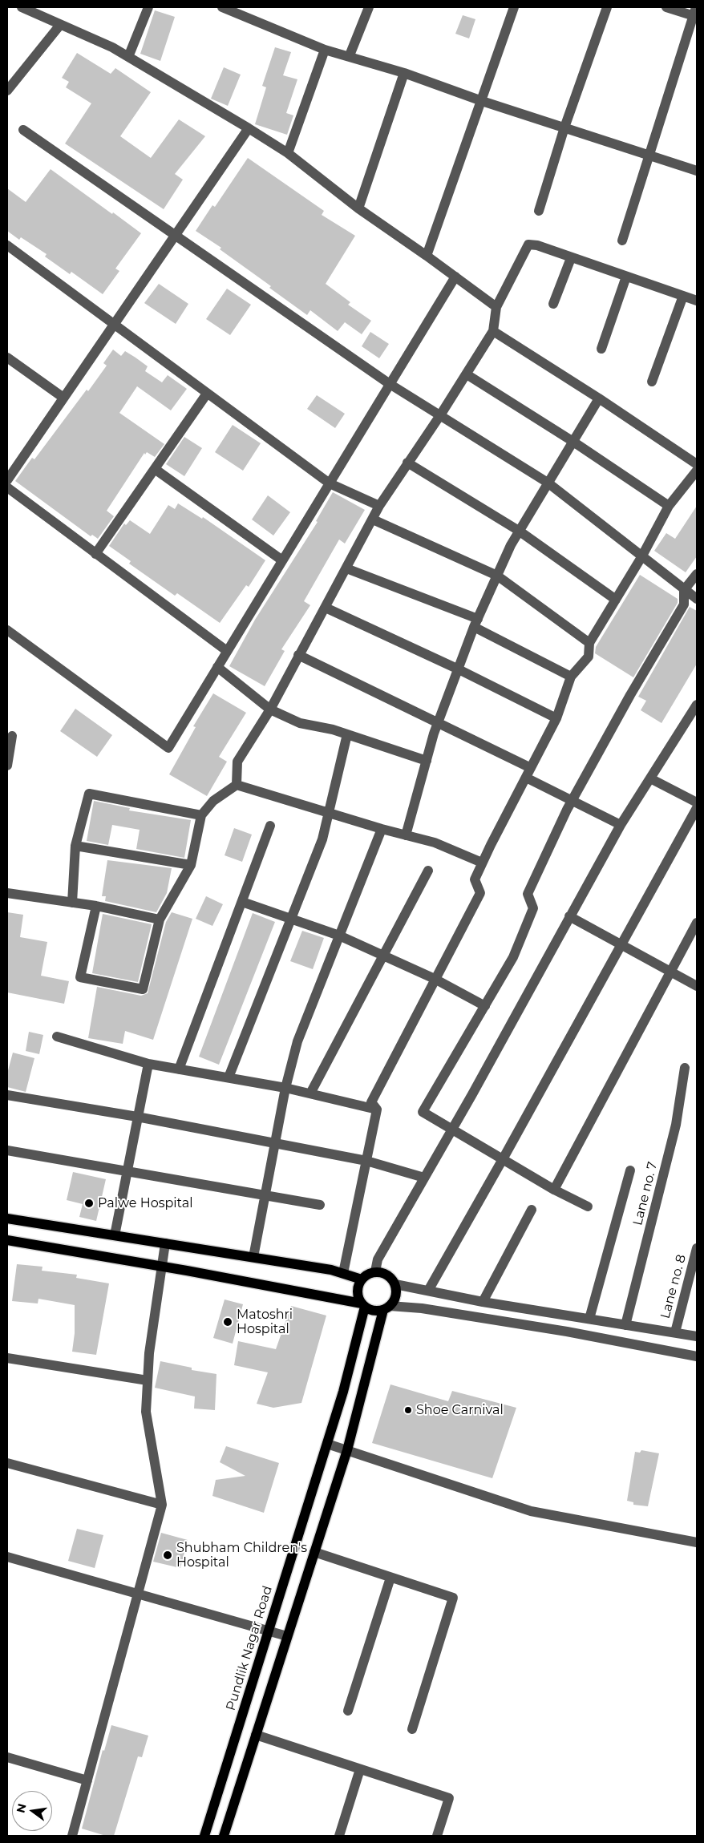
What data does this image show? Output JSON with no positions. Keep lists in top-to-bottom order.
{
  "streets": {
    "main road": ["Pundlik Nagar Road"],
    "street": ["Lane no. 7", "Lane no. 8"]
  },
  "places": [
    "Palwe Hospital",
    "Matoshri Hospital",
    "Shoe Carnival",
    "Shubham Children's Hospital"
  ],
  "north": "left"
}
